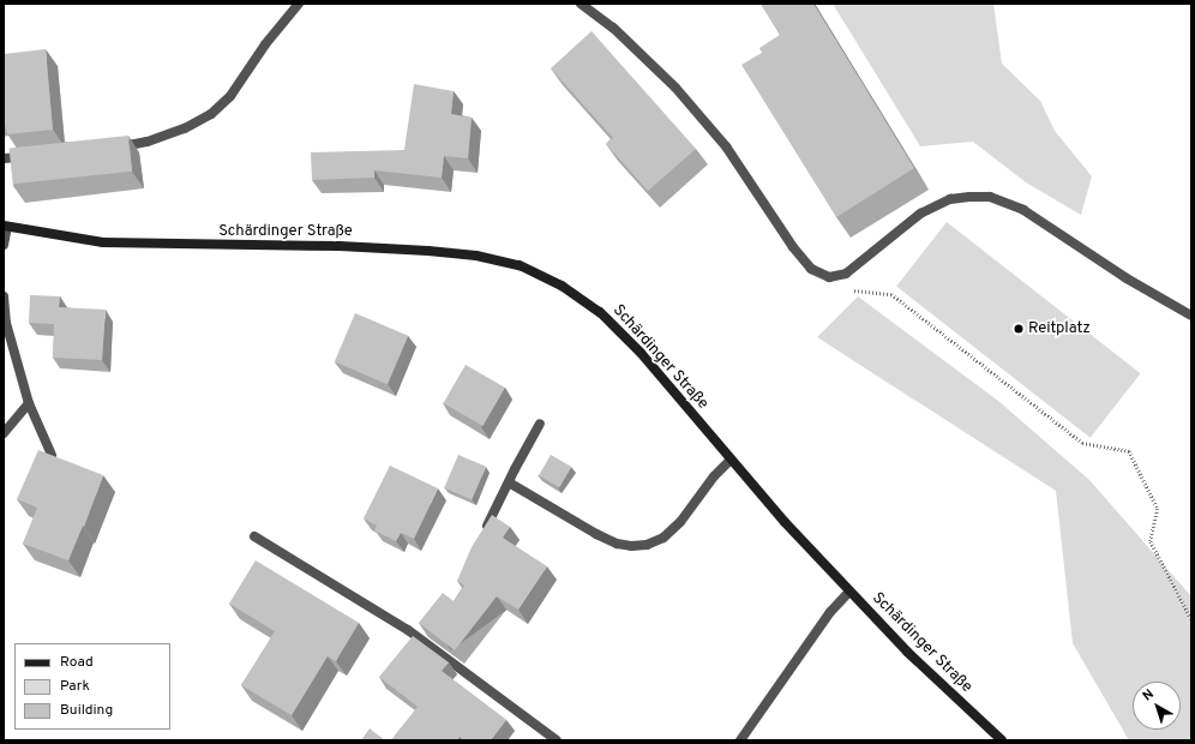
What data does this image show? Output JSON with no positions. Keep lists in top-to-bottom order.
{
  "streets": {
    "main road": ["Schärdinger Straße"]
  },
  "places": ["Reitplatz"],
  "legend": ["Road", "Park", "Building"],
  "north": "top left"
}
